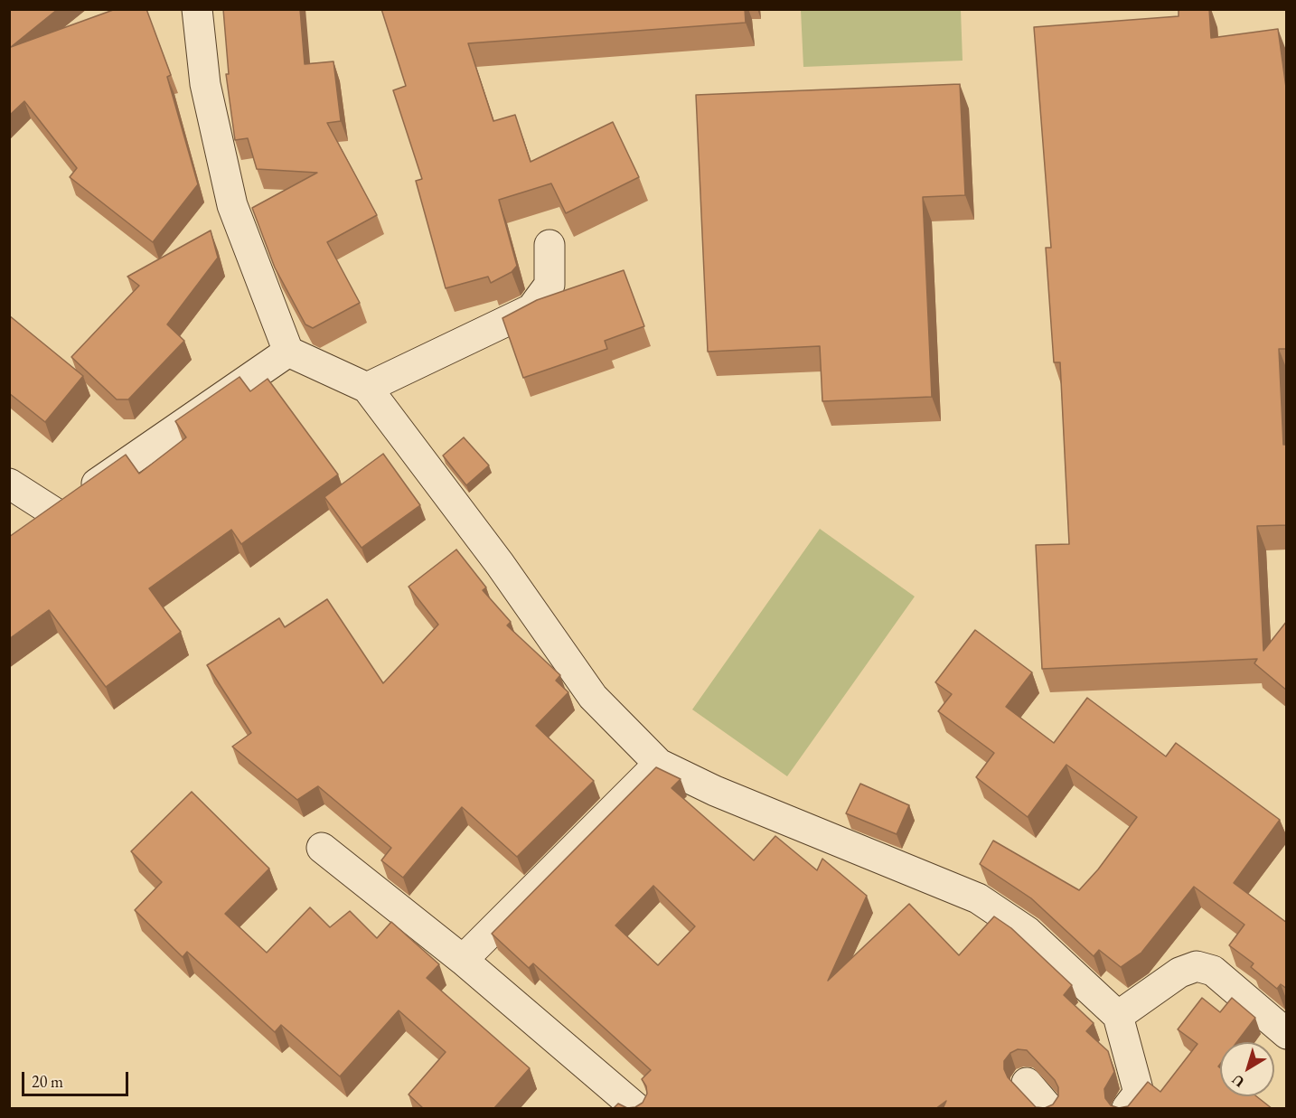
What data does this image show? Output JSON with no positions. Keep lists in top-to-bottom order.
{
  "scale_bar": "20 m",
  "north": "bottom left"
}
